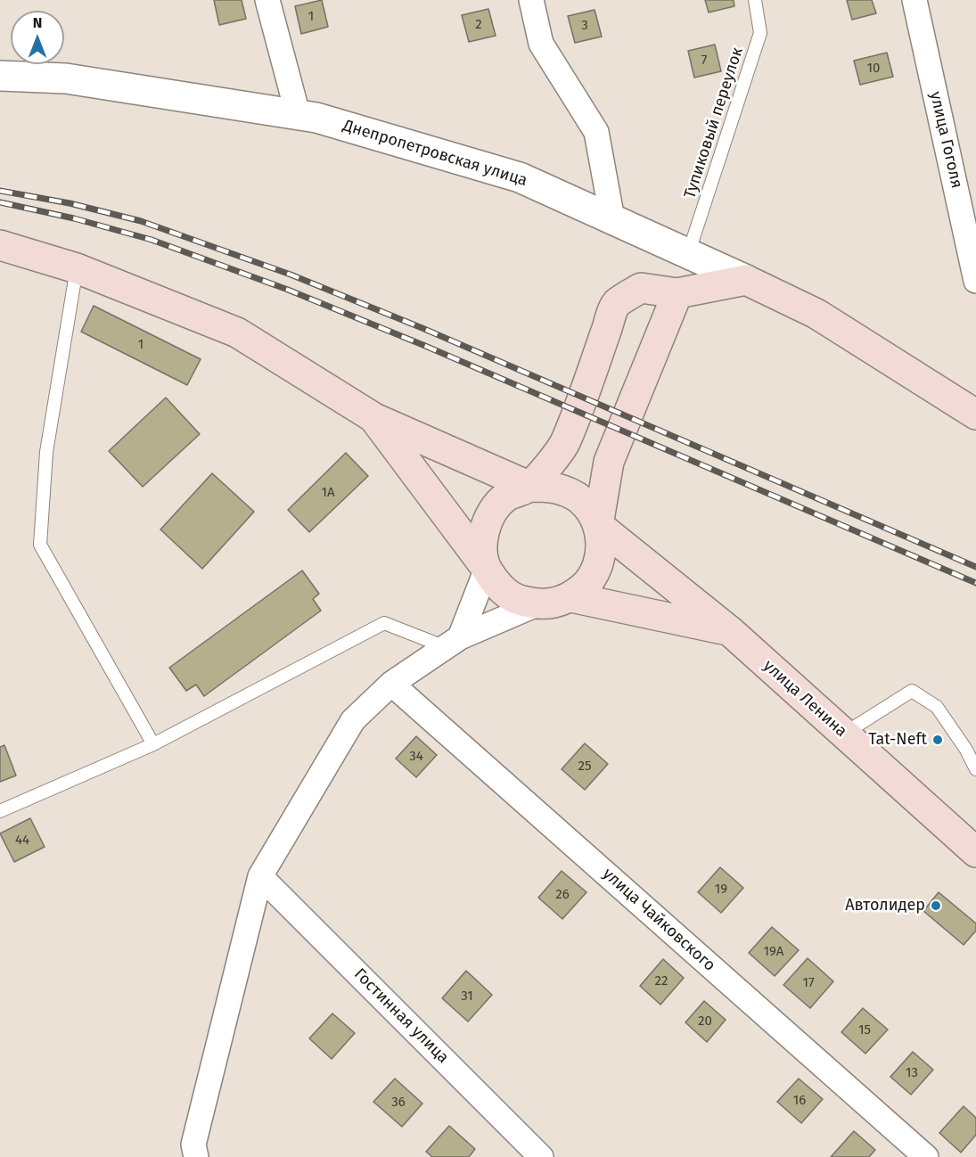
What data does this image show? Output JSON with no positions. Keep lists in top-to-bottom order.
{
  "streets": {
    "main road": ["Днепропетровская улица", "улица Ленина"],
    "street": ["улица Гоголя", "улица Чайковского", "Гостинная улица"],
    "lane": ["Тупиковый переулок"]
  },
  "crossings": [
    ["Тупиковый переулок", "Днепропетровская улица"]
  ],
  "places": ["Tat-Neft", "Автолидер"],
  "house_numbers": [
    "1",
    "2",
    "3",
    "7",
    "10",
    "1",
    "1А",
    "34",
    "25",
    "44",
    "19",
    "26",
    "19А",
    "22",
    "17",
    "31",
    "20",
    "15",
    "13",
    "16",
    "36"
  ],
  "north": "top"
}
